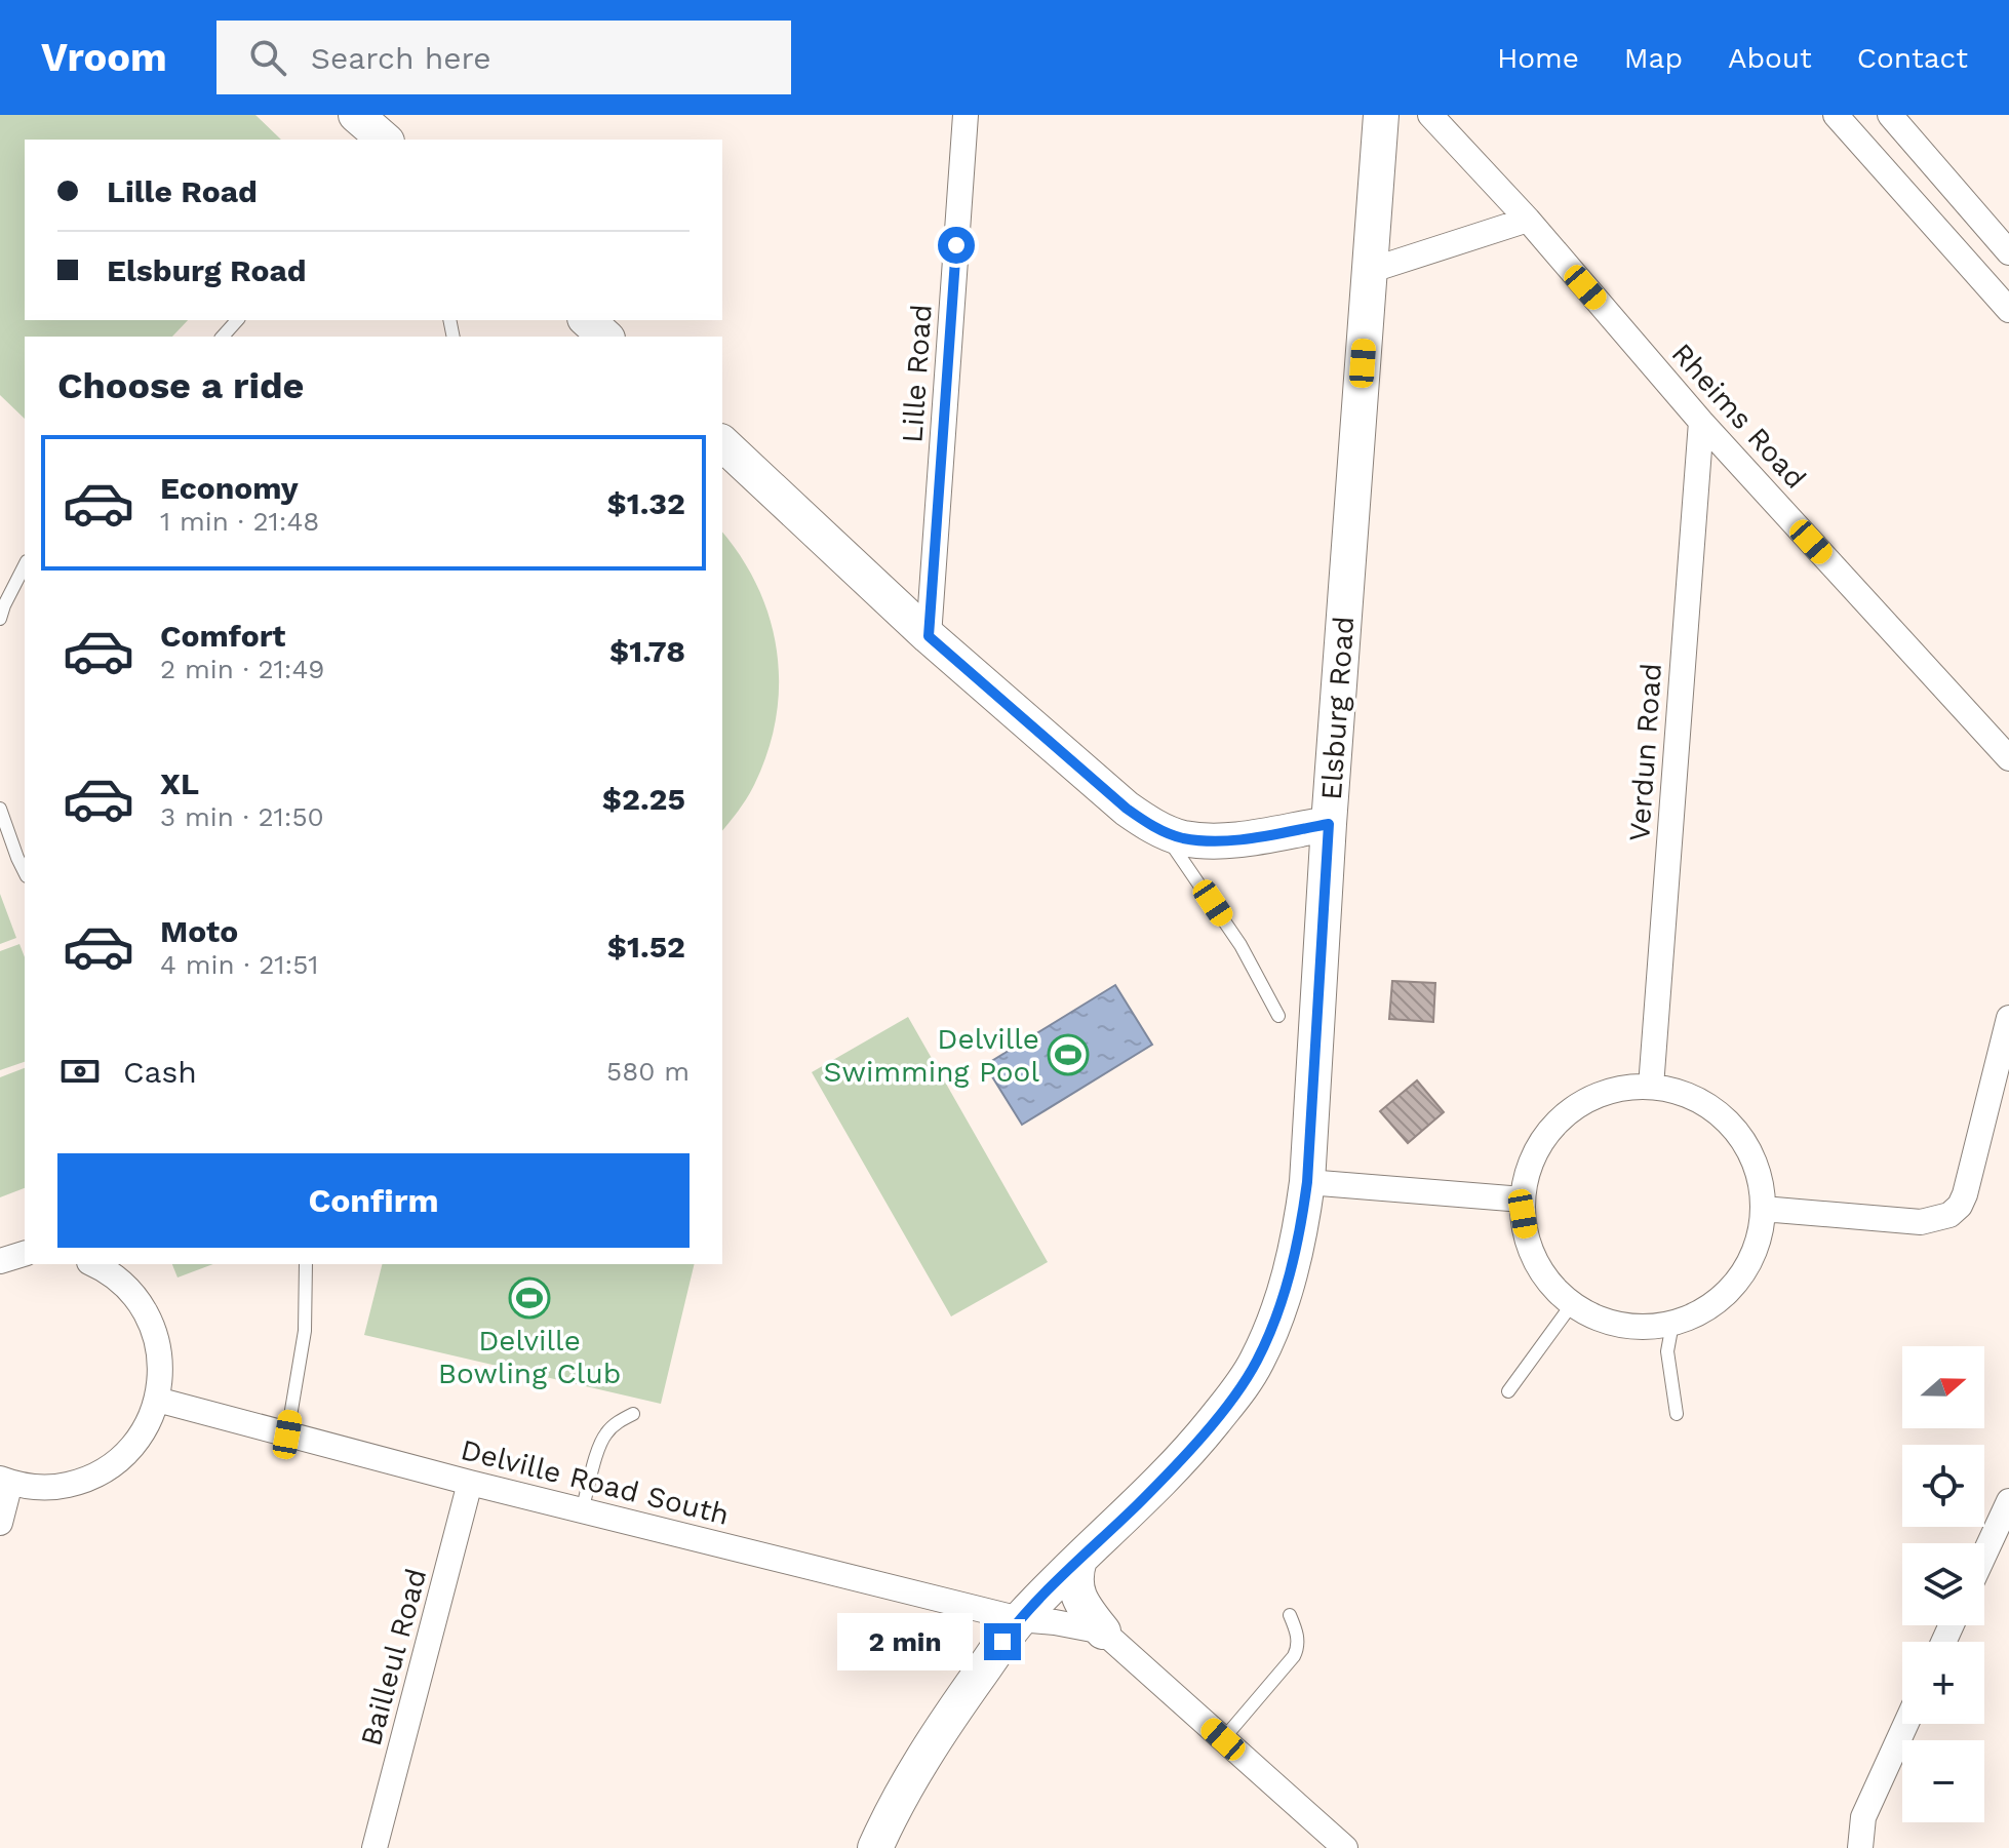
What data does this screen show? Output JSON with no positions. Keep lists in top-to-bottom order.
{
  "streets": {
    "main road": ["Elsburg Road"],
    "street": [
      "Lille Road",
      "Rheims Road",
      "Verdun Road",
      "Delville Road South",
      "Bailleul Road"
    ]
  },
  "crossings": [
    ["Rheims Road", "Verdun Road"],
    ["Elsburg Road", "Delville Road South"],
    ["Delville Road South", "Bailleul Road"]
  ],
  "places": {
    "sports": ["Delville Swimming Pool", "Delville Bowling Club"]
  },
  "north": "right",
  "page": {
    "header": "Vroom",
    "search": "Search here",
    "nav": [
      "Home",
      "Map",
      "About",
      "Contact"
    ],
    "banner": ["Lille Road", "Elsburg Road"],
    "heading": "Choose a ride",
    "list": [
      {
        "name": "Economy",
        "note": "1 min · 21:48",
        "value": "$1.32"
      },
      {
        "name": "Comfort",
        "note": "2 min · 21:49",
        "value": "$1.78"
      },
      {
        "name": "XL",
        "note": "3 min · 21:50",
        "value": "$2.25"
      },
      {
        "name": "Moto",
        "note": "4 min · 21:51",
        "value": "$1.52"
      }
    ],
    "pay": ["Cash", "580 m"],
    "buttons": "Confirm",
    "map_buttons": ["+", "−"],
    "bubble": "2 min"
  }
}
